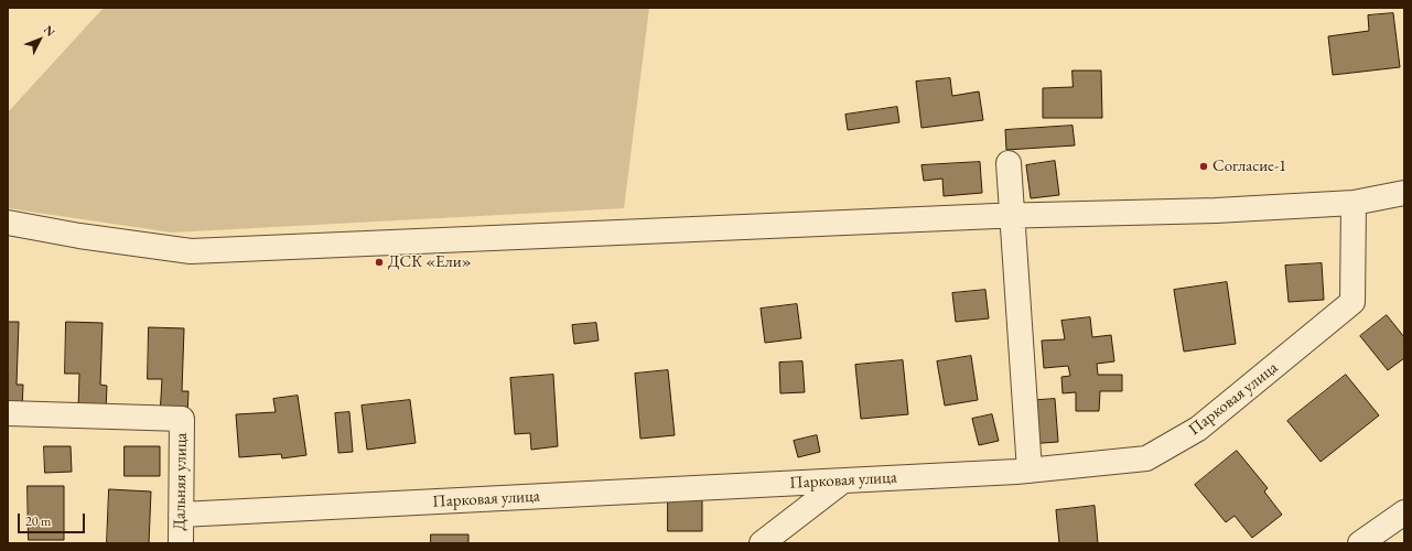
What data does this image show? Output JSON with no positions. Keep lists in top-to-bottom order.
{
  "streets": {
    "street": ["Парковая улица", "Дальняя улица"]
  },
  "crossings": [
    ["Парковая улица", "Дальняя улица"]
  ],
  "places": ["Согласие-1", "ДСК «Ели»"],
  "scale_bar": "20 m",
  "north": "top right"
}
